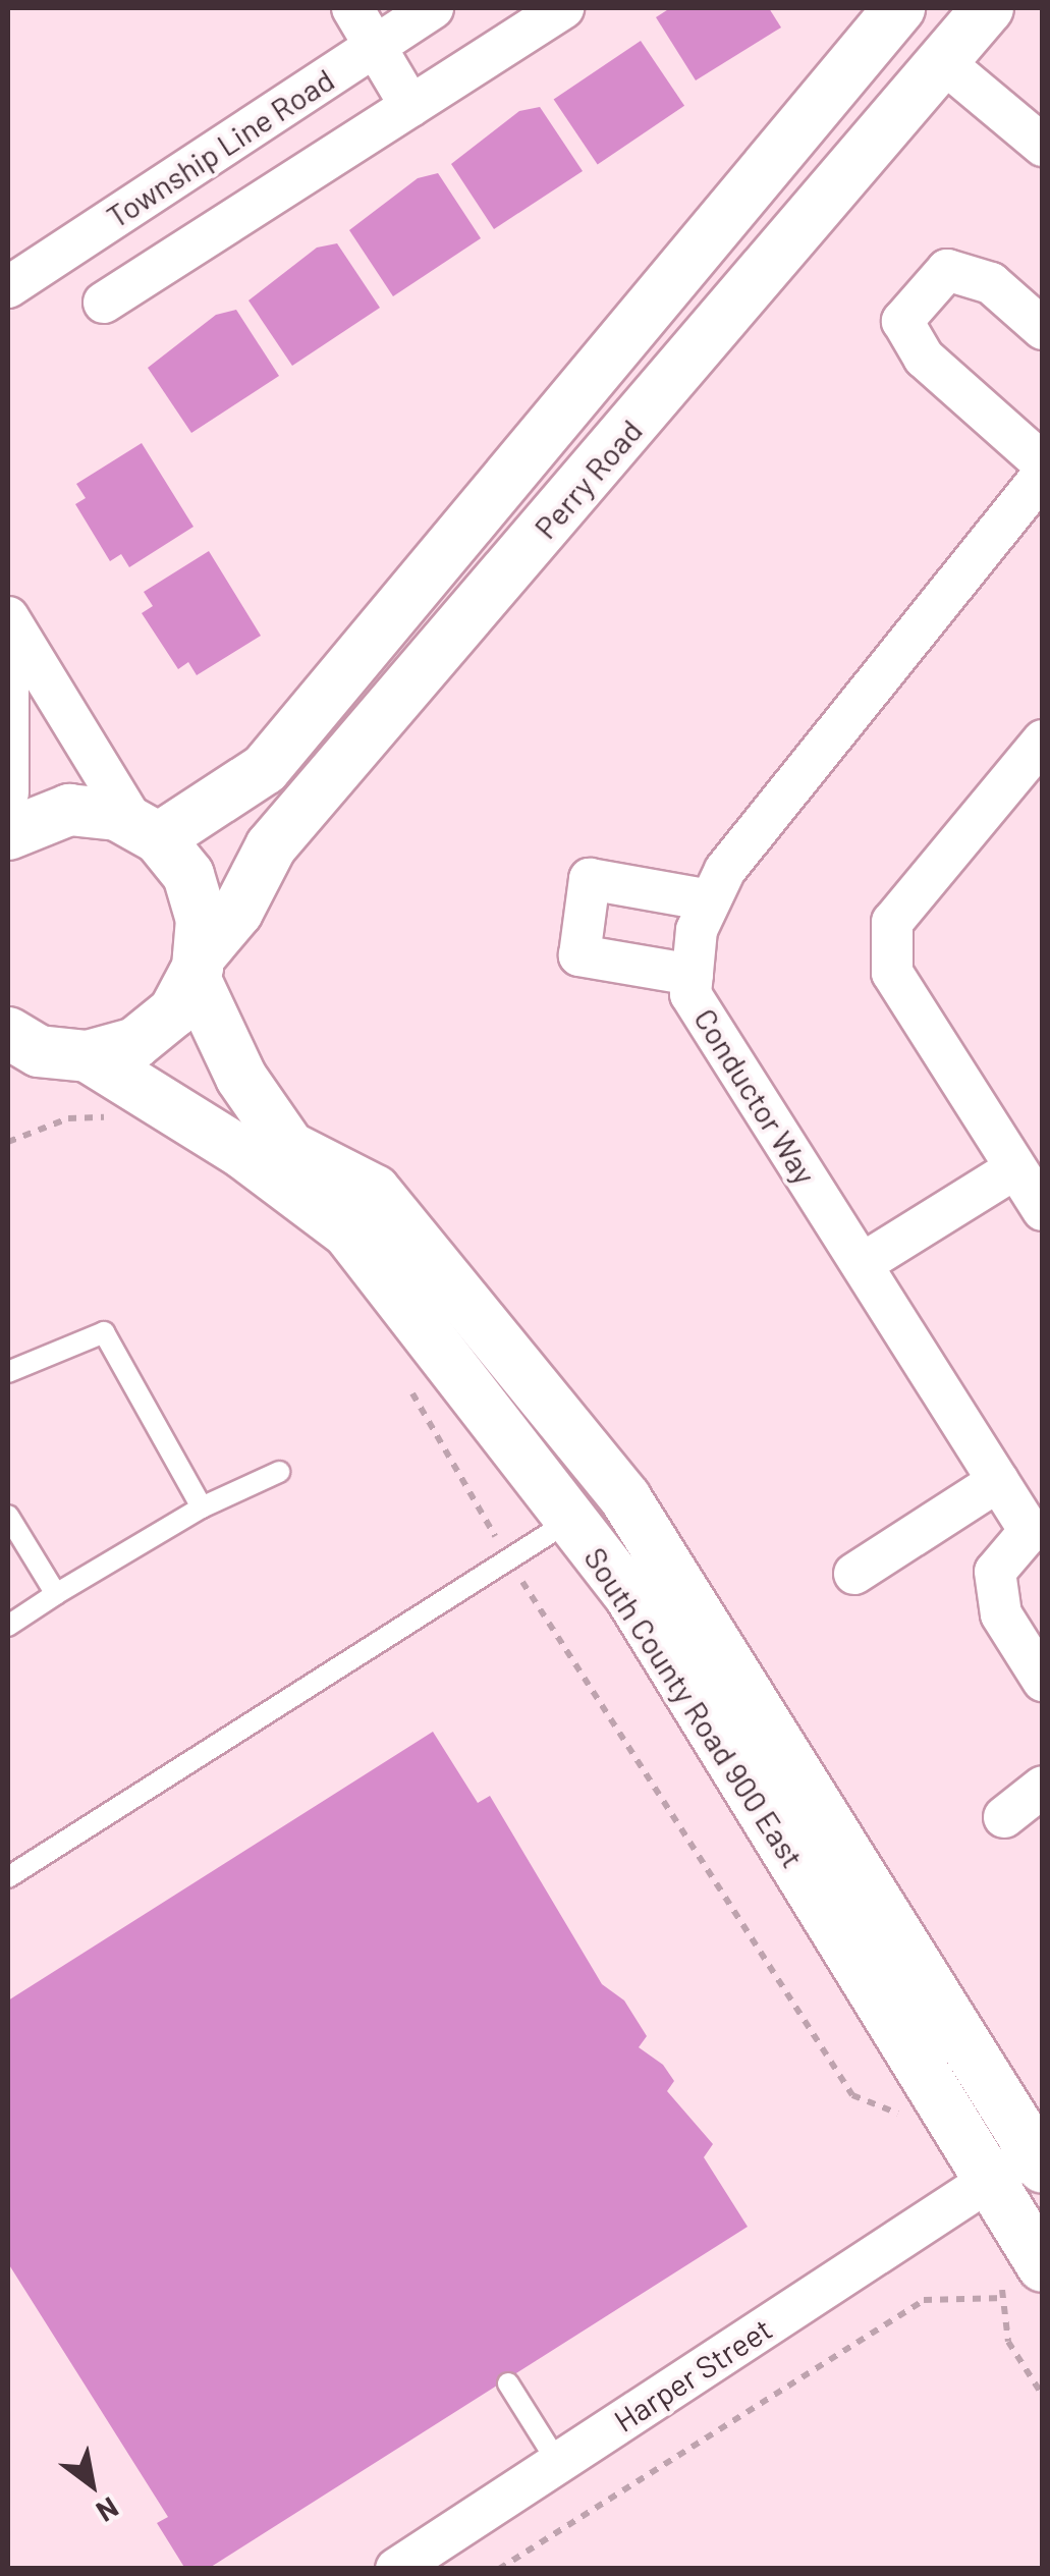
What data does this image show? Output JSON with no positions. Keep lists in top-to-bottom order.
{
  "streets": {
    "street": [
      "Township Line Road",
      "Perry Road",
      "Conductor Way",
      "South County Road 900 East",
      "Harper Street"
    ]
  },
  "crossings": [
    ["Perry Road", "South County Road 900 East"],
    ["South County Road 900 East", "Harper Street"]
  ],
  "north": "bottom right"
}
